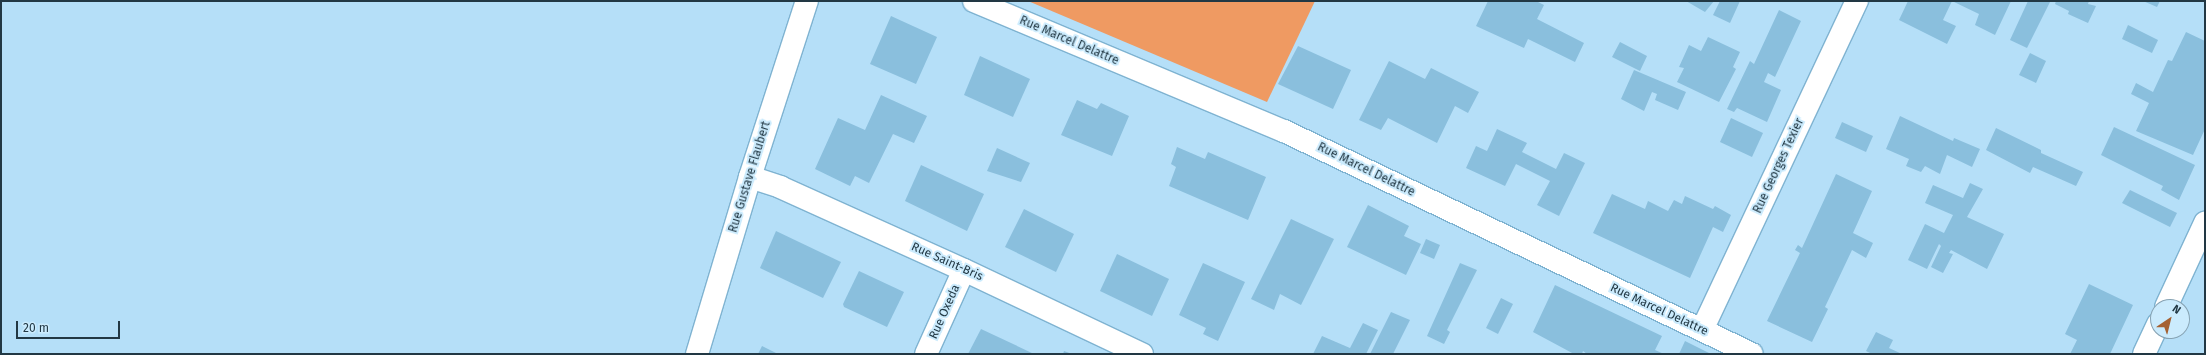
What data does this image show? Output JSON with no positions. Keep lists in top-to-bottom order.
{
  "streets": {
    "street": [
      "Rue Marcel Delattre",
      "Rue Georges Texier",
      "Rue Gustave Flaubert",
      "Rue Saint-Bris",
      "Rue Oxeda"
    ]
  },
  "crossings": [
    ["Rue Marcel Delattre", "Rue Georges Texier"],
    ["Rue Gustave Flaubert", "Rue Saint-Bris"],
    ["Rue Saint-Bris", "Rue Oxeda"]
  ],
  "scale_bar": "20 m",
  "north": "top right"
}
